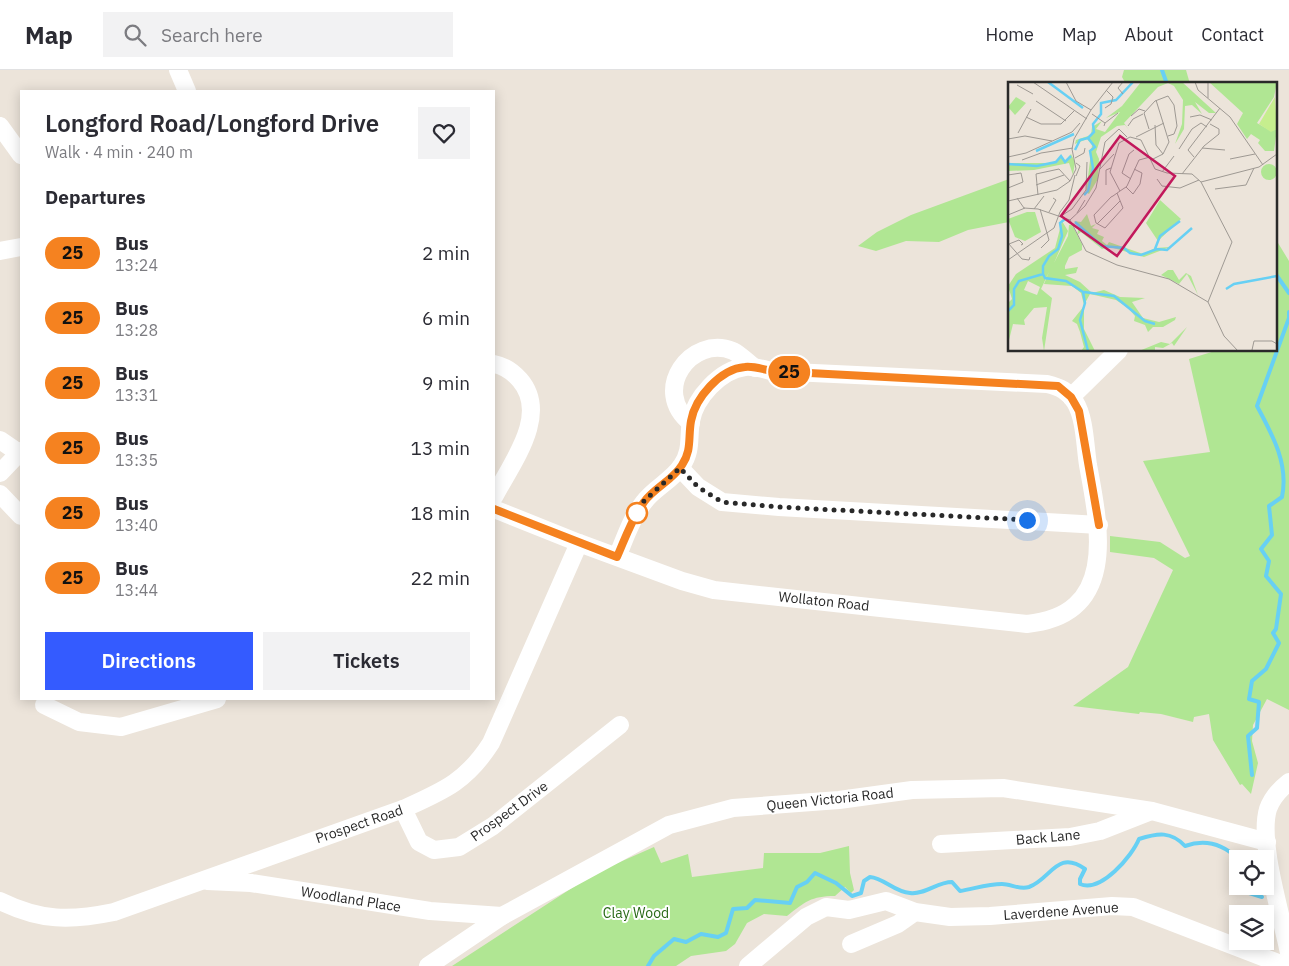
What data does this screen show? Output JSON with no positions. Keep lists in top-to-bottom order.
{
  "streets": {
    "street": [
      "Wollaton Road",
      "Queen Victoria Road",
      "Prospect Drive",
      "Prospect Road",
      "Back Lane",
      "Woodland Place",
      "Laverdene Avenue"
    ]
  },
  "crossings": [
    ["Wollaton Road", "Prospect Road"],
    ["Queen Victoria Road", "Back Lane"],
    ["Queen Victoria Road", "Woodland Place"],
    ["Prospect Drive", "Prospect Road"],
    ["Prospect Road", "Woodland Place"]
  ],
  "parks": ["Clay Wood"],
  "lines": ["bus line 25"],
  "page": {
    "header": "Map",
    "search": "Search here",
    "nav": [
      "Home",
      "Map",
      "About",
      "Contact"
    ],
    "on_map": "25",
    "heading": [
      ["Longford Road/Longford Drive", "Walk · 4 min · 240 m"],
      "Departures"
    ],
    "list": [
      {
        "mark": "25",
        "name": "Bus",
        "note": "13:24",
        "value": "2 min"
      },
      {
        "mark": "25",
        "name": "Bus",
        "note": "13:28",
        "value": "6 min"
      },
      {
        "mark": "25",
        "name": "Bus",
        "note": "13:31",
        "value": "9 min"
      },
      {
        "mark": "25",
        "name": "Bus",
        "note": "13:35",
        "value": "13 min"
      },
      {
        "mark": "25",
        "name": "Bus",
        "note": "13:40",
        "value": "18 min"
      },
      {
        "mark": "25",
        "name": "Bus",
        "note": "13:44",
        "value": "22 min"
      }
    ],
    "buttons": ["Directions", "Tickets"]
  }
}
